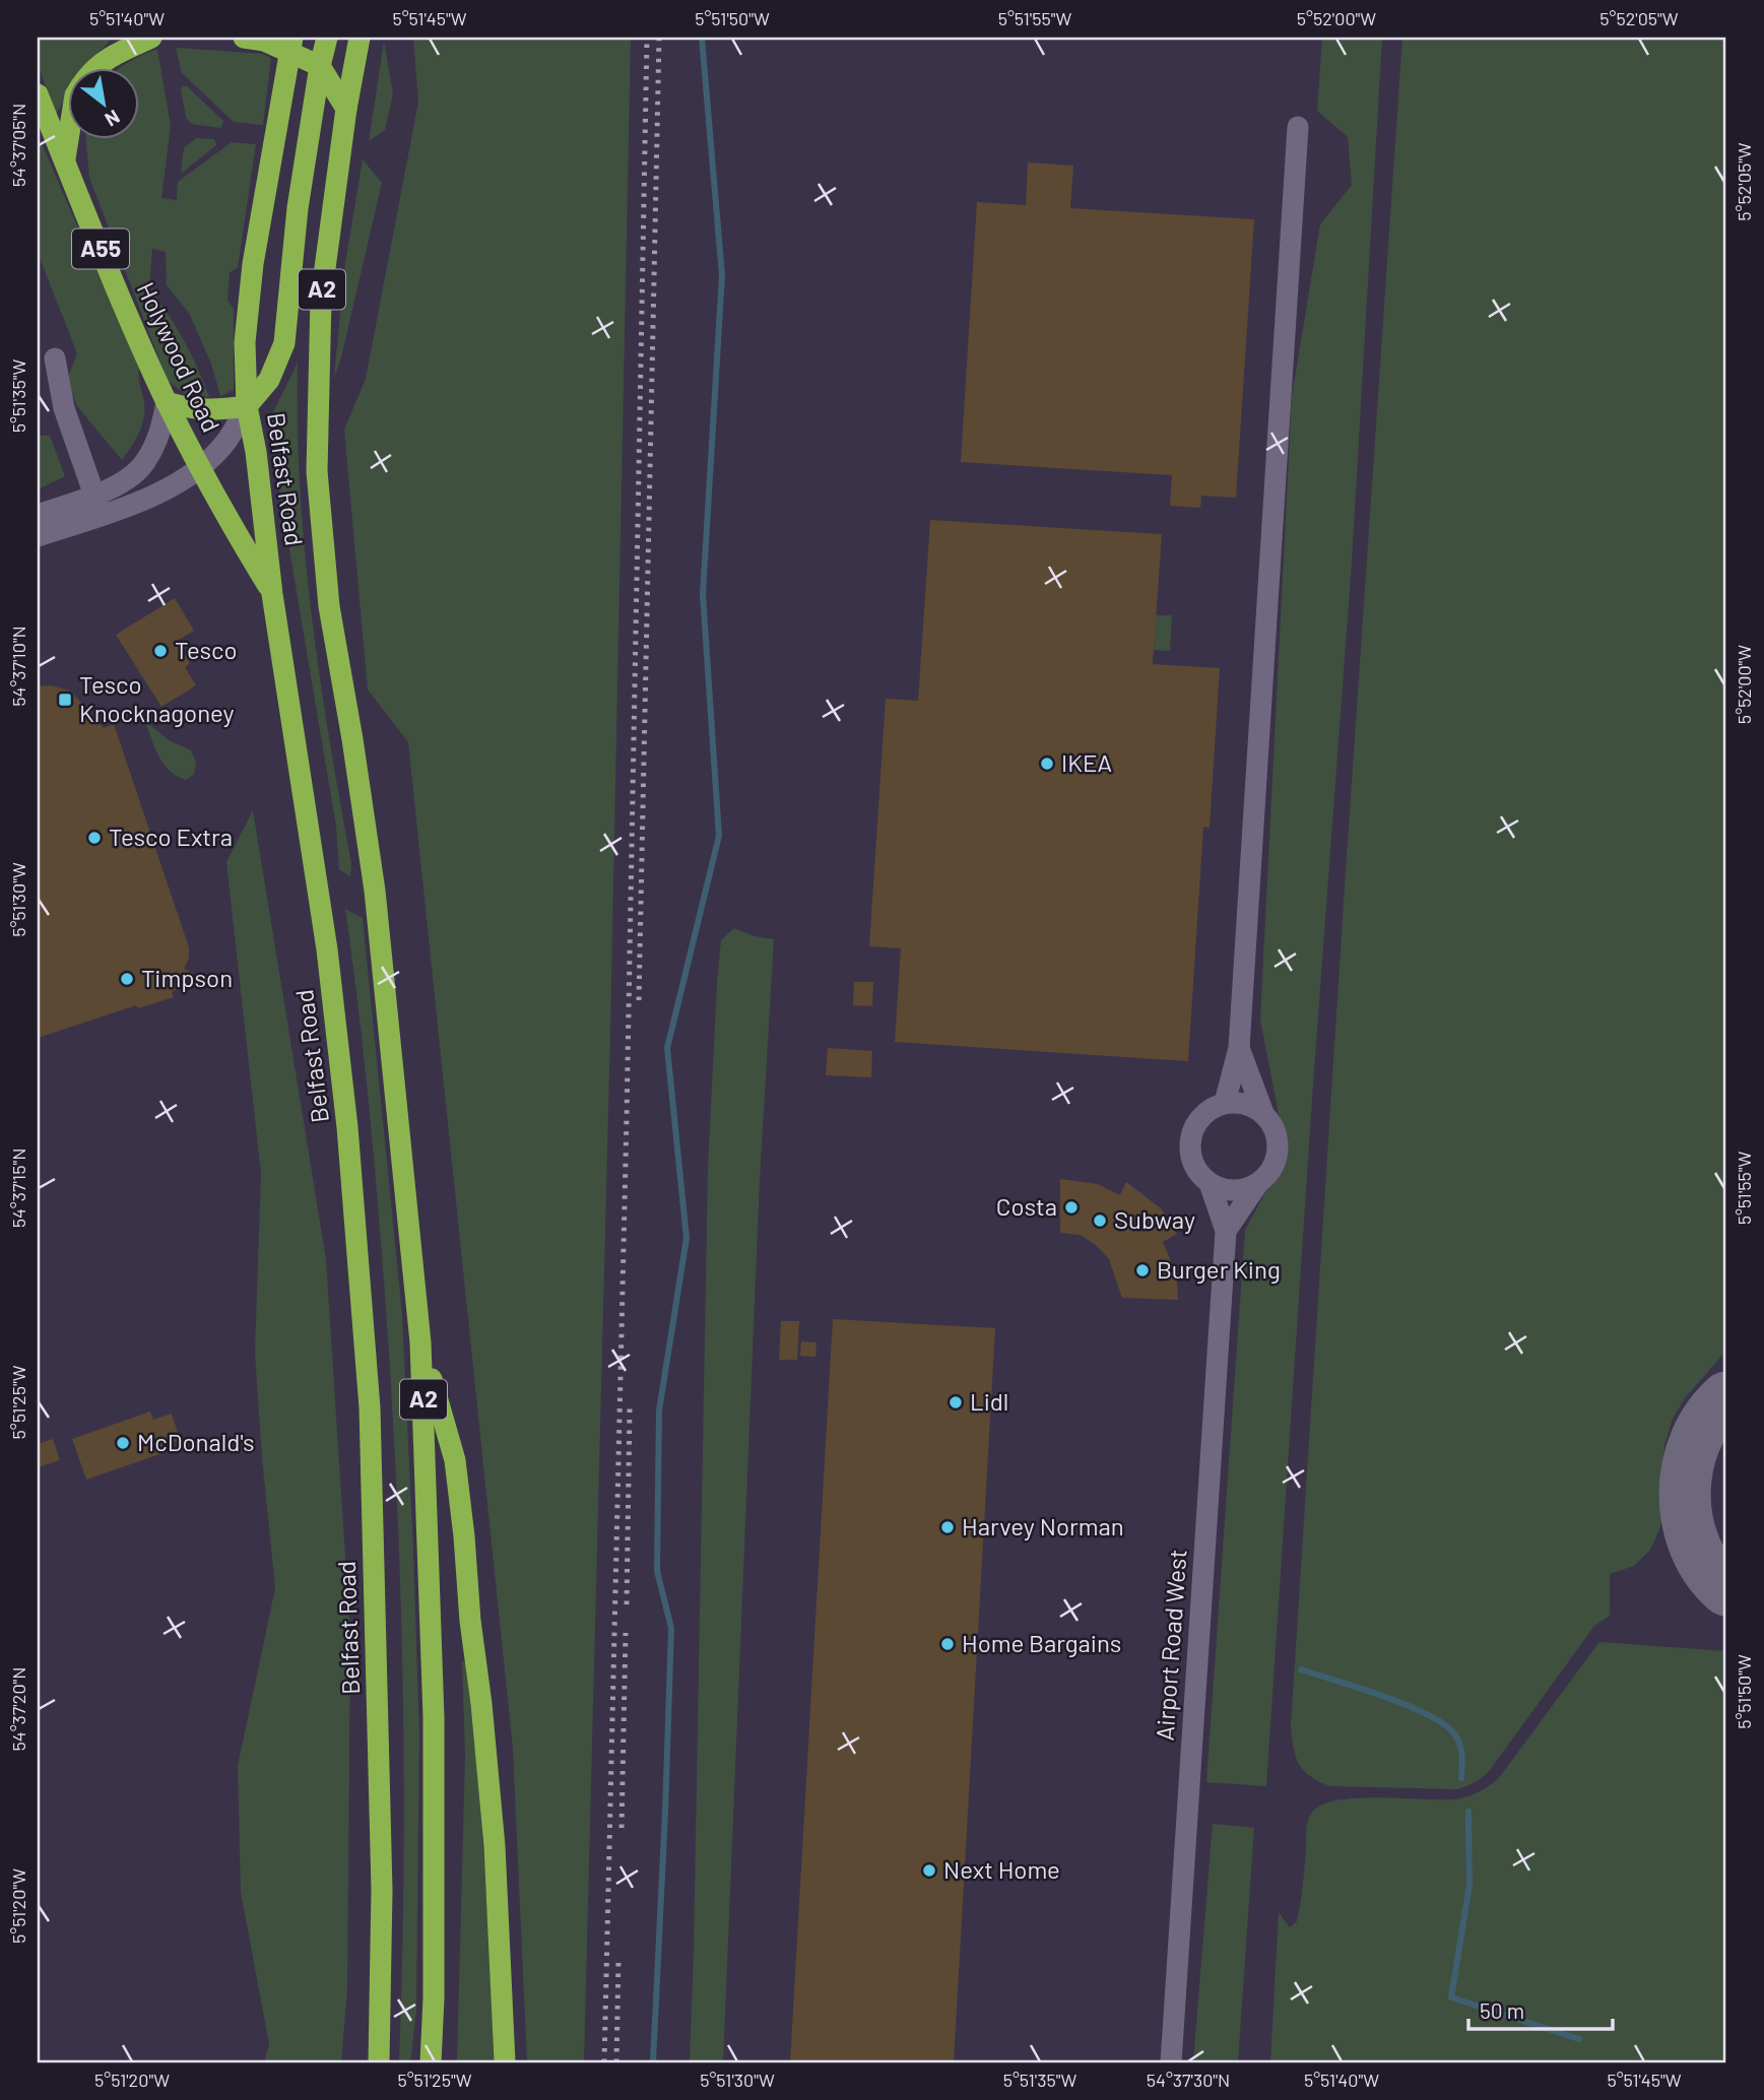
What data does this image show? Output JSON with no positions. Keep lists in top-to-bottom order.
{
  "streets": {
    "highway": [
      "A55",
      "A2",
      "Holywood Road",
      "Belfast Road"
    ],
    "street": ["Airport Road West"]
  },
  "crossings": [
    ["A2", "Belfast Road"],
    ["Holywood Road", "Belfast Road"]
  ],
  "places": {
    "other": [
      "Tesco",
      "IKEA",
      "Tesco Extra",
      "Timpson",
      "Costa",
      "Subway",
      "Burger King",
      "Lidl",
      "McDonald's",
      "Harvey Norman",
      "Home Bargains",
      "Next Home"
    ],
    "transit": ["Tesco Knocknagoney"]
  },
  "scale_bar": "50 m",
  "north": "bottom right",
  "coordinates": [
    "5°51'40\"W",
    "5°51'45\"W",
    "5°51'50\"W",
    "5°51'55\"W",
    "5°52'00\"W",
    "5°52'05\"W",
    "54°37'05\"N",
    "5°51'35\"W",
    "54°37'10\"N",
    "5°51'30\"W",
    "54°37'15\"N",
    "5°51'25\"W",
    "54°37'20\"N",
    "5°51'20\"W",
    "54°37'30\"N"
  ]
}
